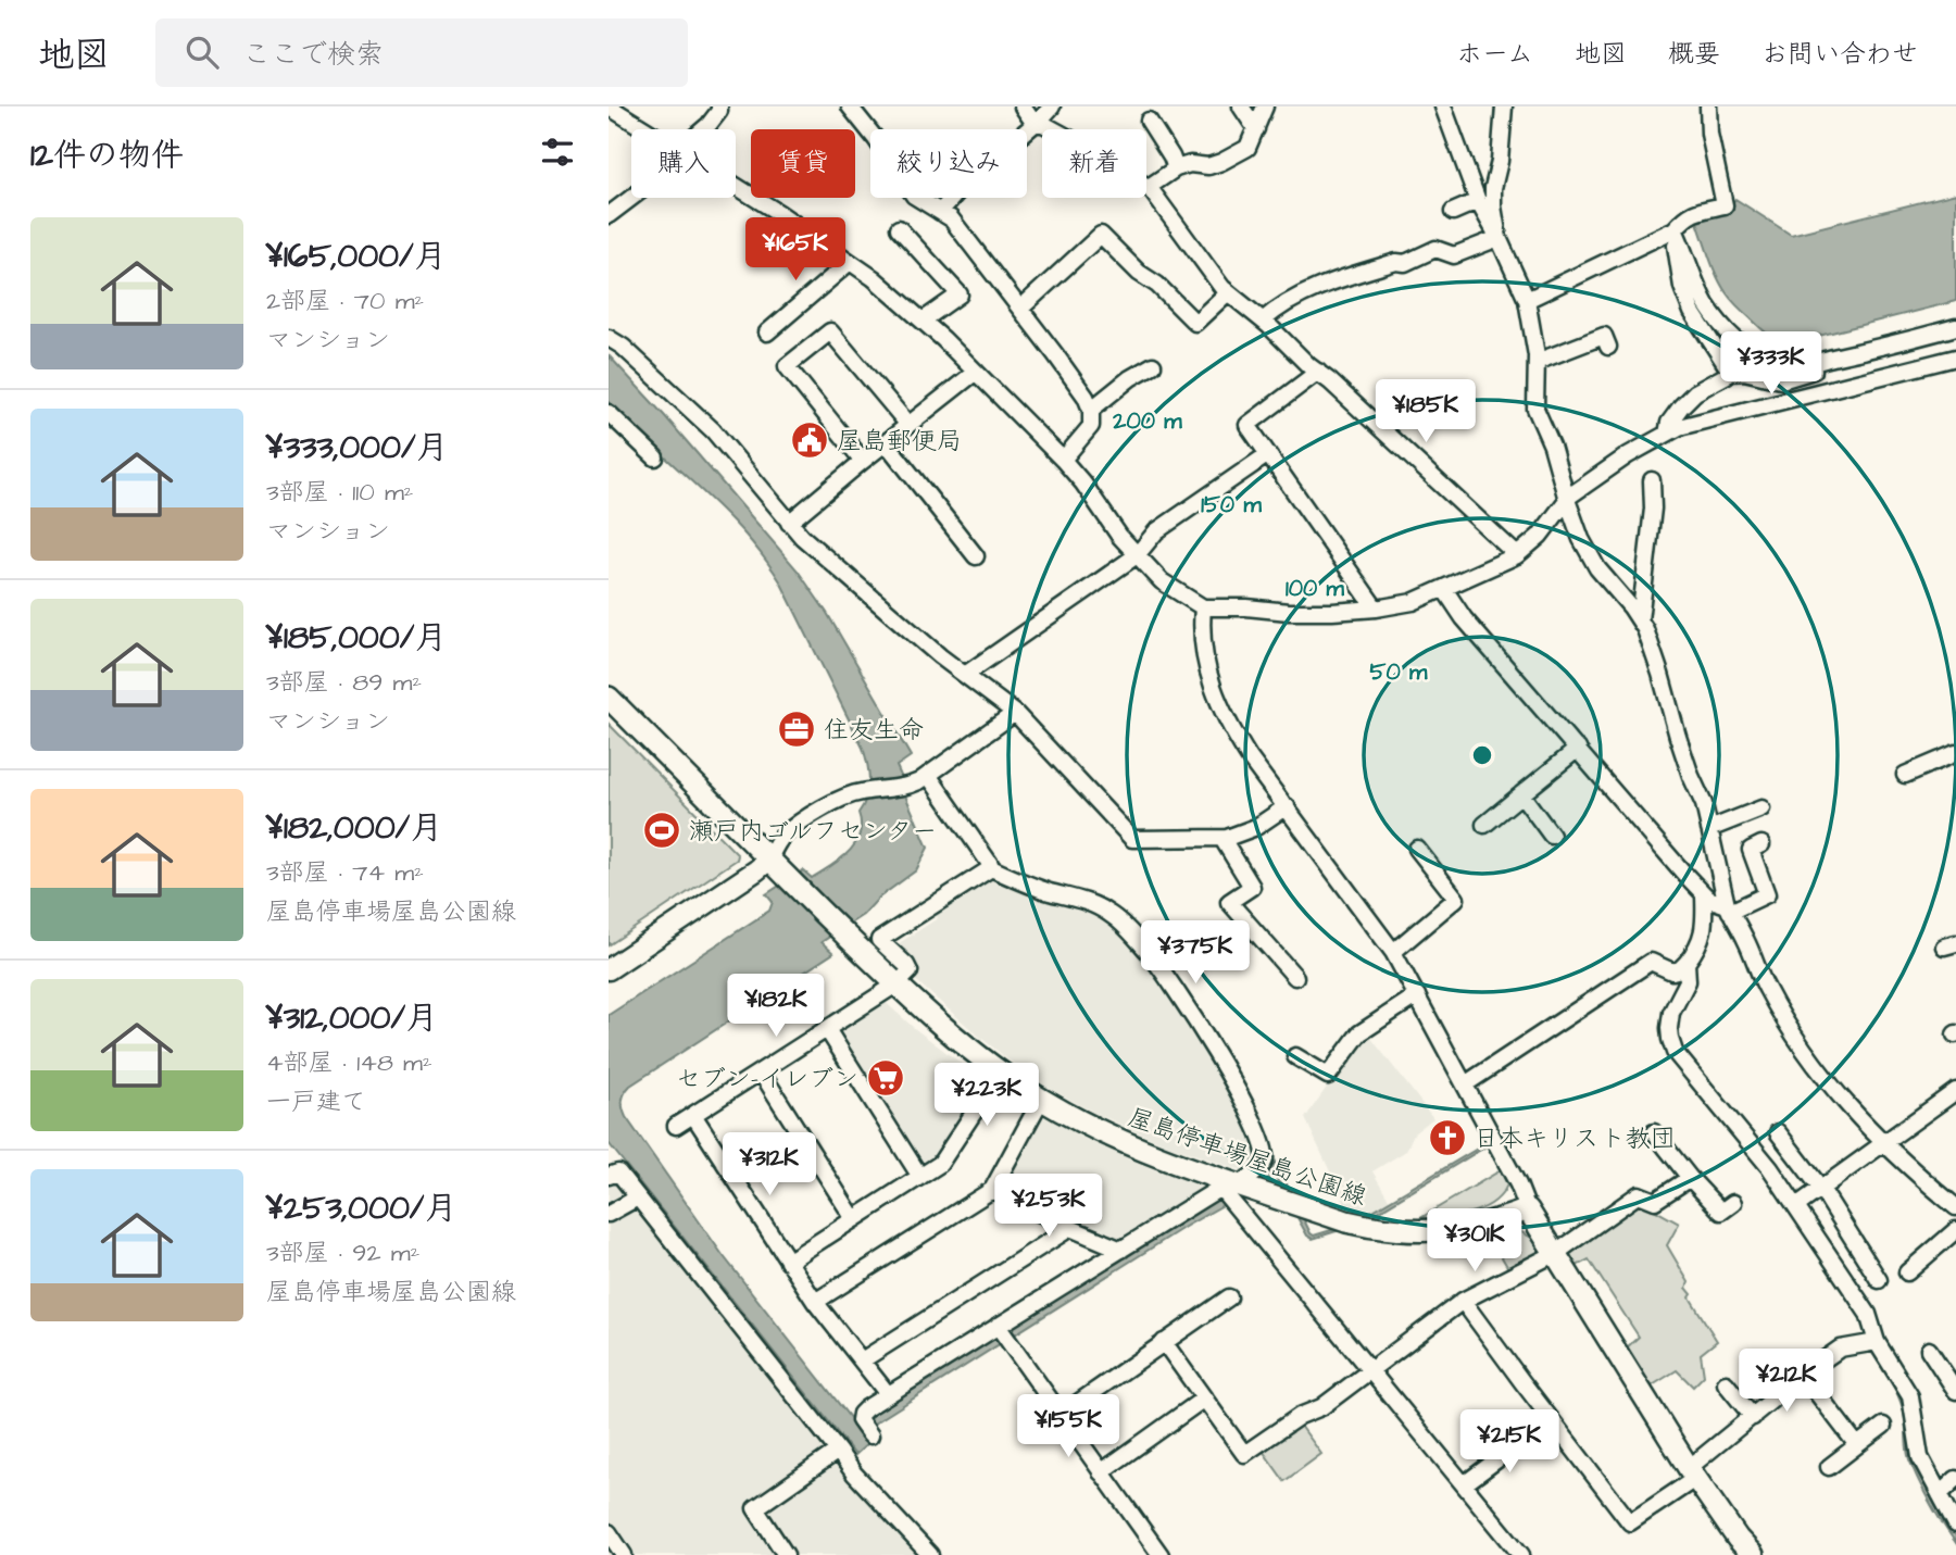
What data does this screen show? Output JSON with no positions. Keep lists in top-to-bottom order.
{
  "streets": {
    "main road": ["屋島停車場屋島公園線"]
  },
  "places": {
    "public building": ["屋島郵便局"],
    "office": ["住友生命"],
    "sports": ["瀬戸内ゴルフセンター"],
    "supermarket": ["セブン-イレブン"],
    "church": ["日本キリスト教団"]
  },
  "page": {
    "header": "地図",
    "search": "ここで検索",
    "nav": [
      "ホーム",
      "地図",
      "概要",
      "お問い合わせ"
    ],
    "heading": "12件の物件",
    "chip": [
      "購入",
      "賃貸",
      "絞り込み",
      "新着"
    ],
    "list": [
      {
        "name": "¥165,000/月",
        "note": "2部屋 · 70 m² · マンション"
      },
      {
        "name": "¥333,000/月",
        "note": "3部屋 · 110 m² · マンション"
      },
      {
        "name": "¥185,000/月",
        "note": "3部屋 · 89 m² · マンション"
      },
      {
        "name": "¥182,000/月",
        "note": "3部屋 · 74 m² · 屋島停車場屋島公園線"
      },
      {
        "name": "¥312,000/月",
        "note": "4部屋 · 148 m² · 一戸建て"
      },
      {
        "name": "¥253,000/月",
        "note": "3部屋 · 92 m² · 屋島停車場屋島公園線"
      }
    ],
    "price": [
      "¥165K",
      "¥333K",
      "¥185K",
      "¥375K",
      "¥182K",
      "¥223K",
      "¥312K",
      "¥253K",
      "¥301K",
      "¥212K",
      "¥155K",
      "¥215K"
    ]
  },
  "rings": [
    "200 m",
    "150 m",
    "100 m",
    "50 m"
  ]
}
